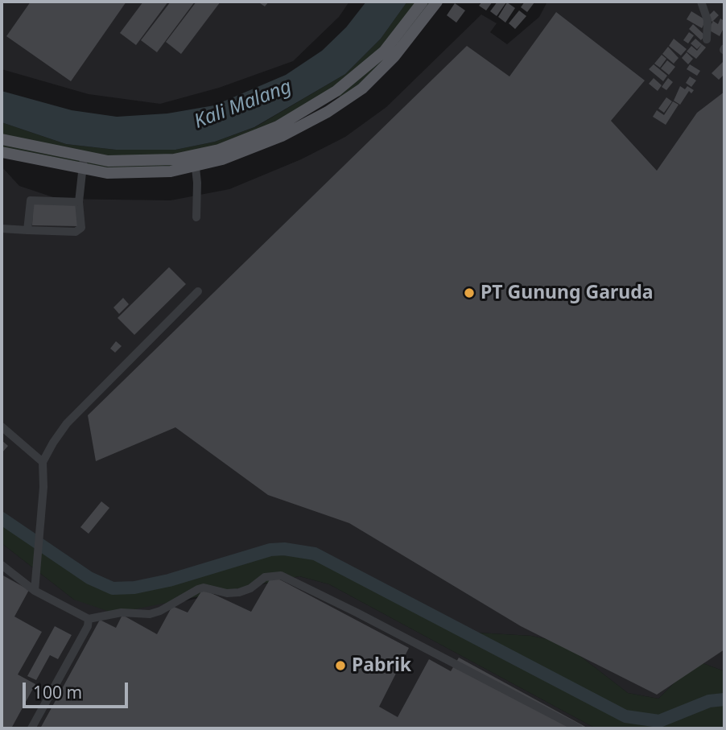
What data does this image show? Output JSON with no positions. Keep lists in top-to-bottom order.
{
  "water": ["Kali Malang"],
  "places": ["PT Gunung Garuda", "Pabrik"],
  "scale_bar": "100 m"
}
